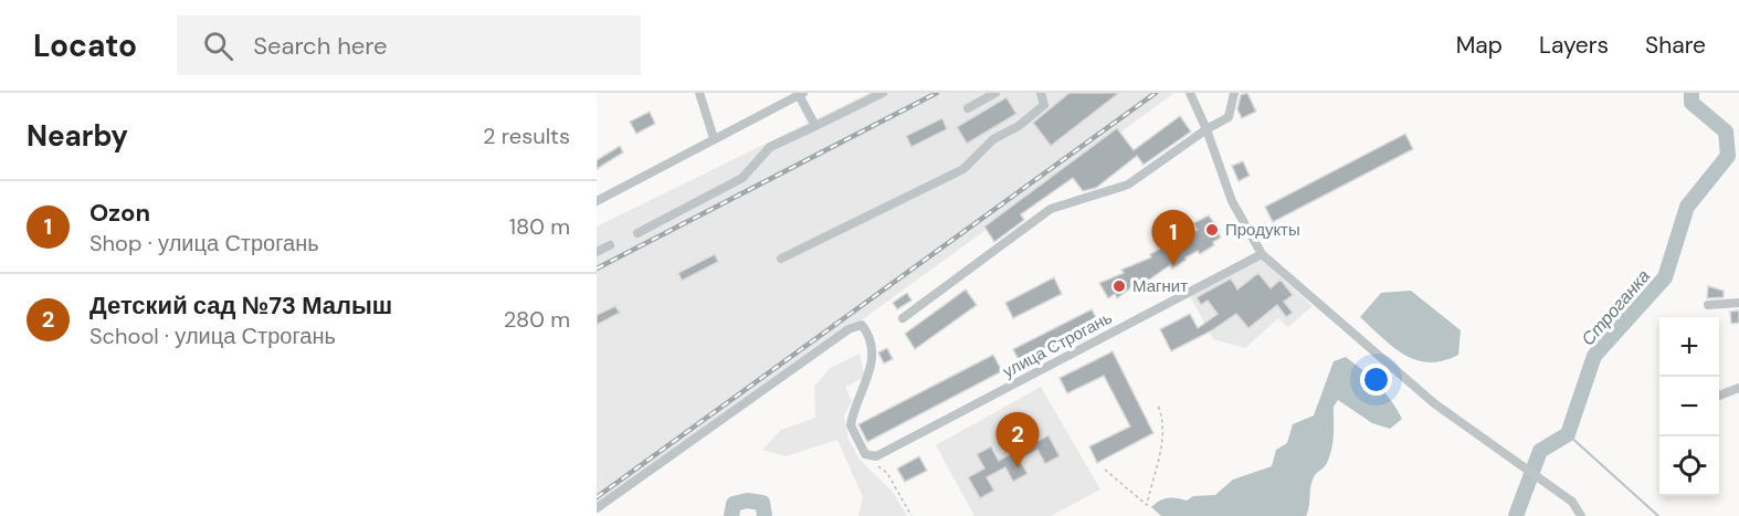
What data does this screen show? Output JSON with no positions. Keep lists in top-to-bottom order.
{
  "streets": {
    "street": ["улица Строгань"]
  },
  "water": ["Строганка"],
  "places": ["Продукты", "Магнит"],
  "page": {
    "header": "Locato",
    "search": "Search here",
    "nav": ["Map", "Layers", "Share"],
    "heading": ["Nearby", "2 results"],
    "list": [
      {
        "mark": "1",
        "name": "Ozon",
        "note": "Shop · улица Строгань",
        "value": "180 m"
      },
      {
        "mark": "2",
        "name": "Детский сад №73 Малыш",
        "note": "School · улица Строгань",
        "value": "280 m"
      }
    ],
    "pins": ["1", "2"],
    "map_buttons": ["+", "−"]
  }
}
